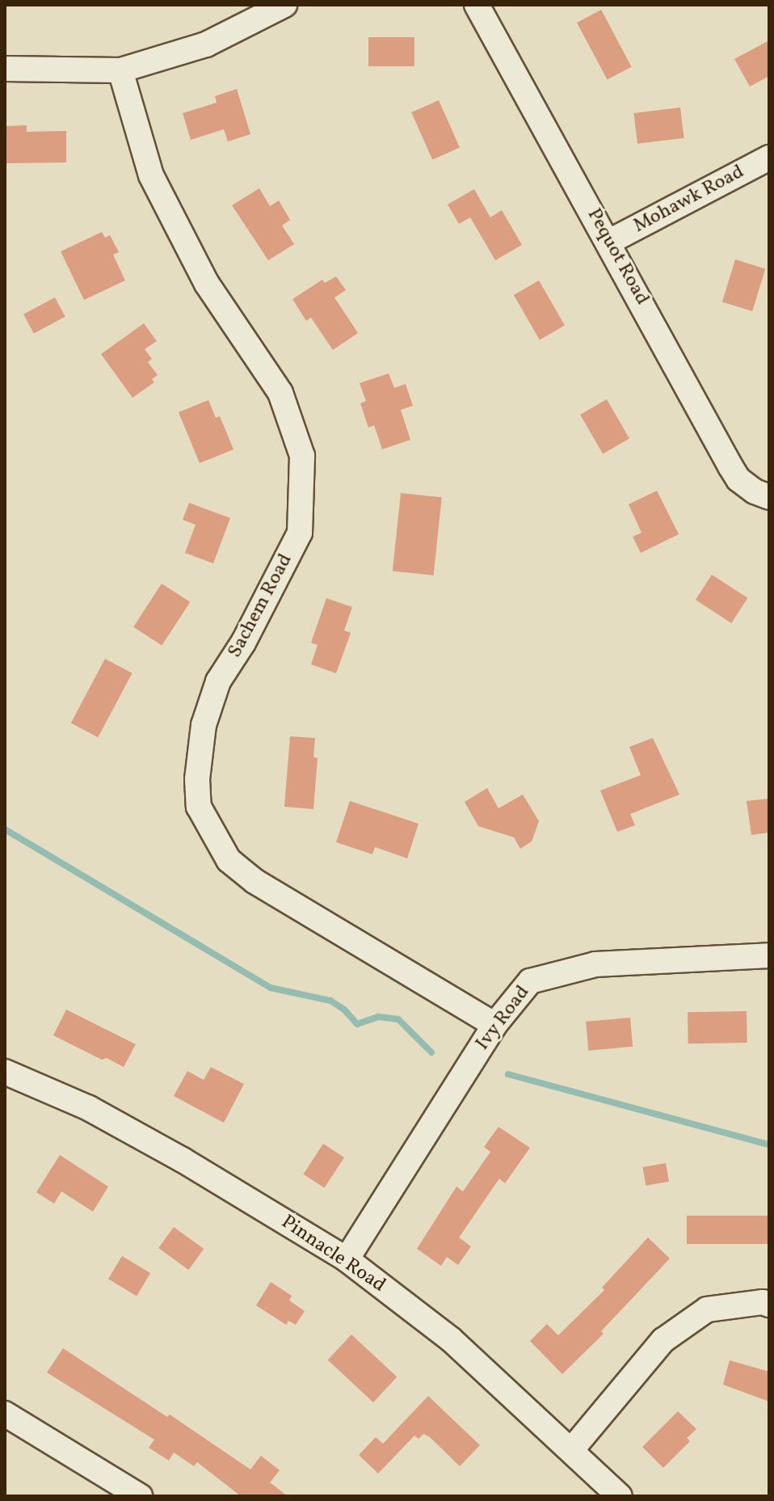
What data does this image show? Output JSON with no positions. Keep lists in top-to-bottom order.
{
  "streets": {
    "street": [
      "Mohawk Road",
      "Pequot Road",
      "Sachem Road",
      "Ivy Road",
      "Pinnacle Road"
    ]
  },
  "crossings": [
    ["Mohawk Road", "Pequot Road"],
    ["Sachem Road", "Ivy Road"],
    ["Ivy Road", "Pinnacle Road"]
  ]
}
